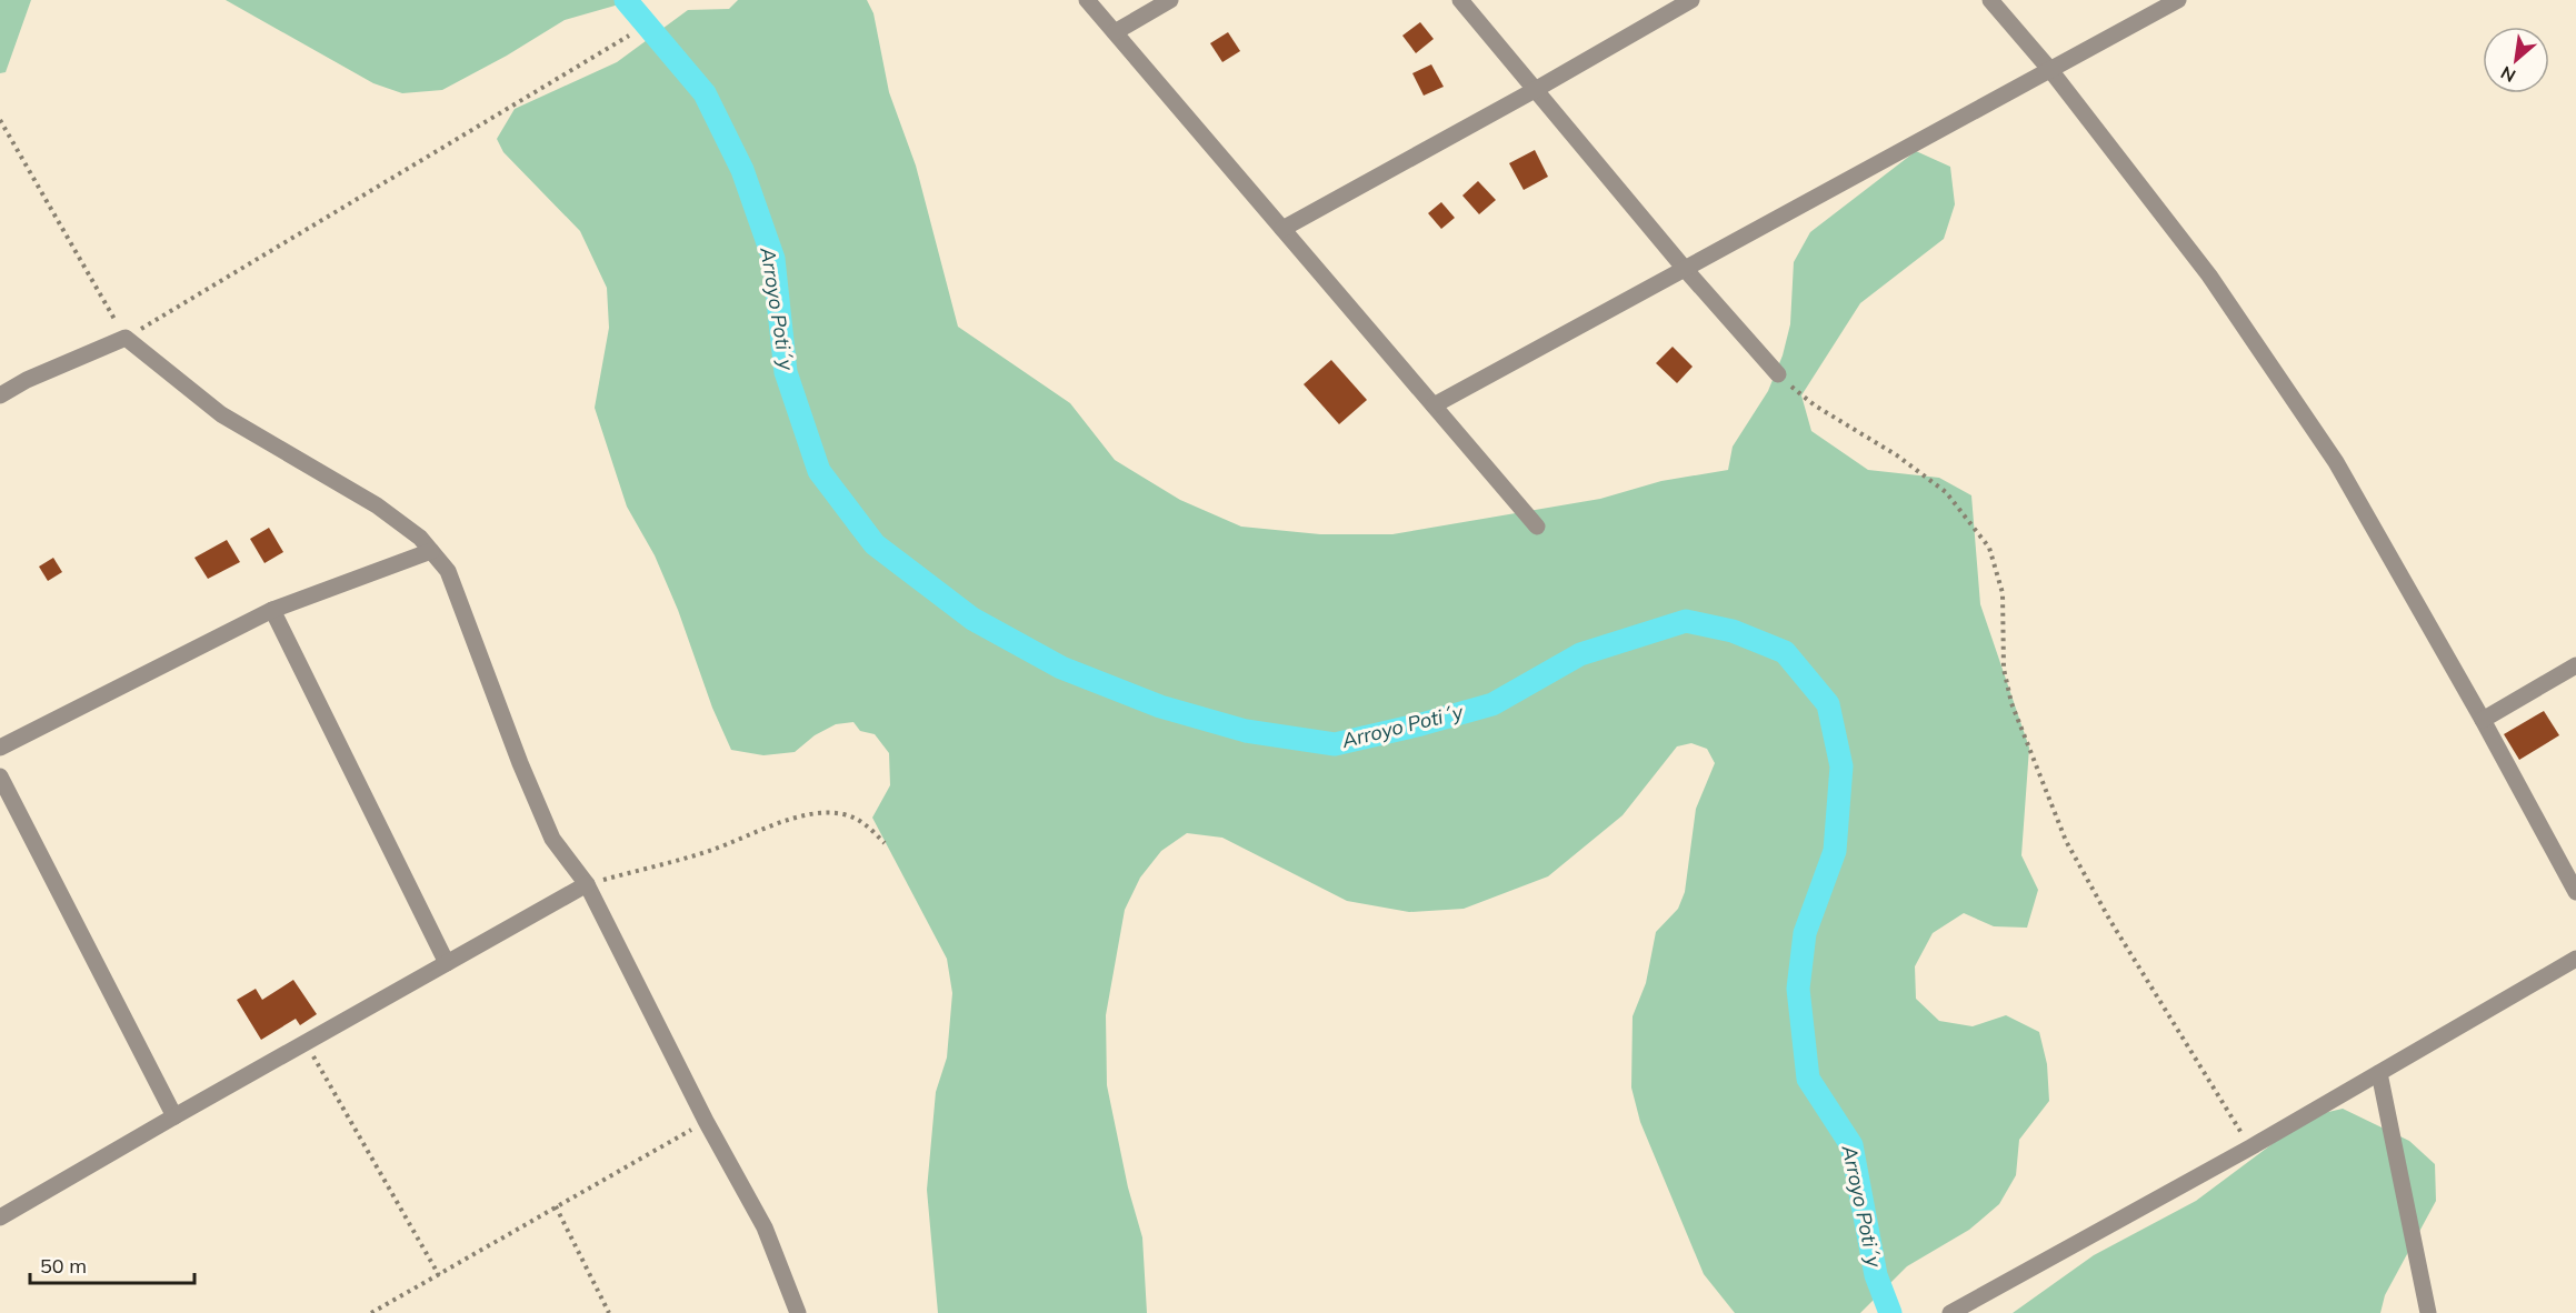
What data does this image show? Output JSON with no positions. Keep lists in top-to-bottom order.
{
  "water": ["Arroyo Poti´y"],
  "scale_bar": "50 m",
  "north": "bottom left"
}
